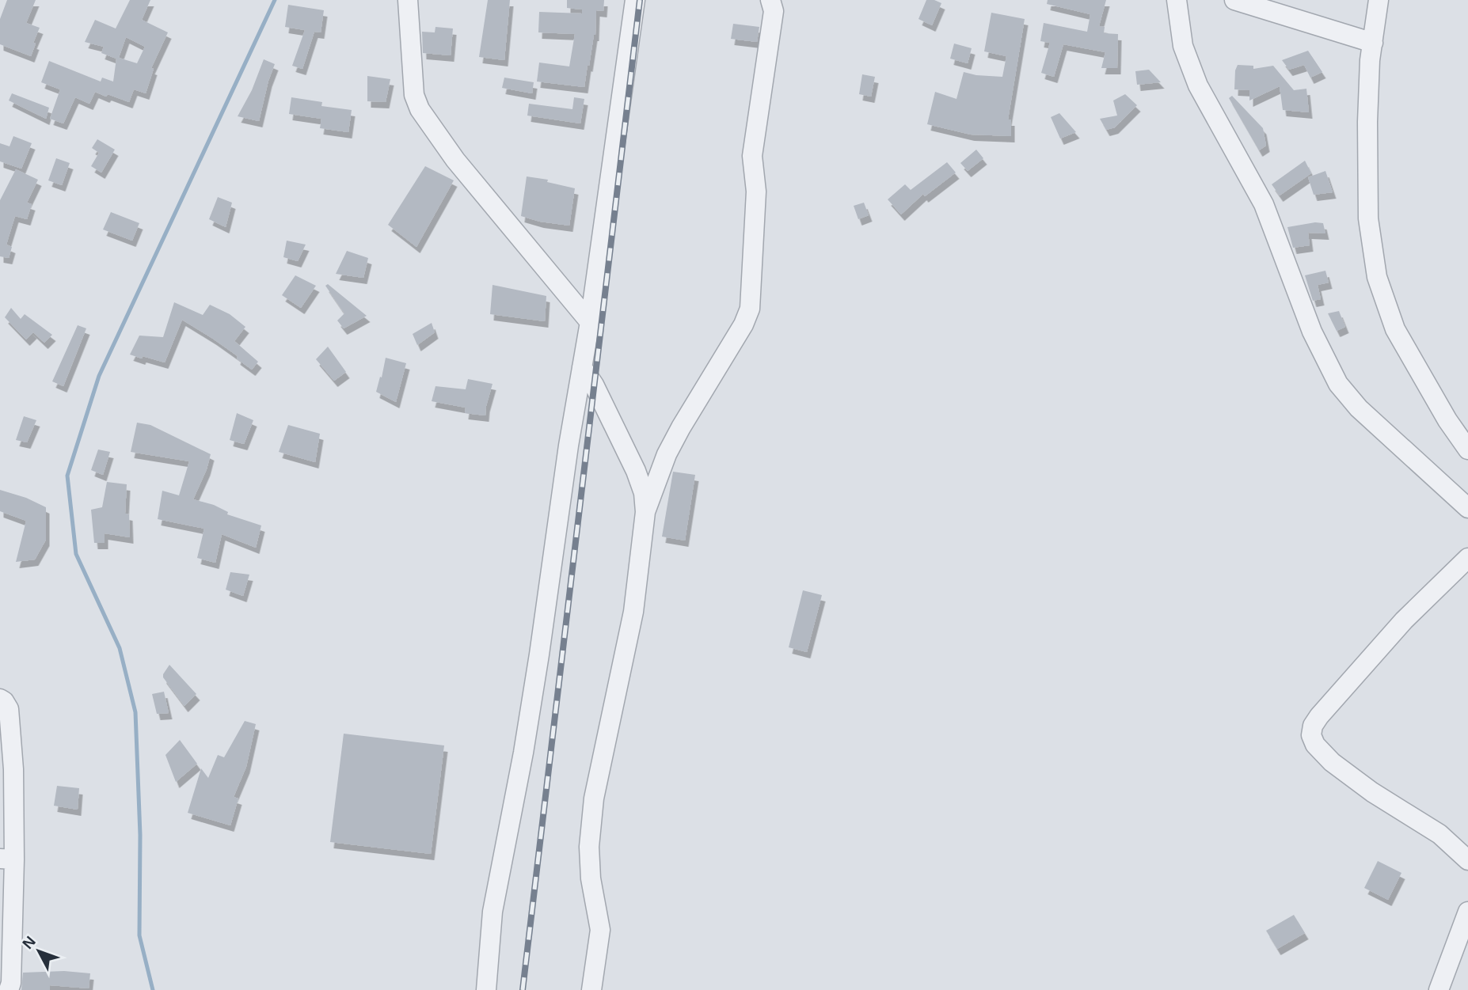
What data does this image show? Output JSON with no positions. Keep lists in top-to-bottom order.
{
  "north": "top left"
}
